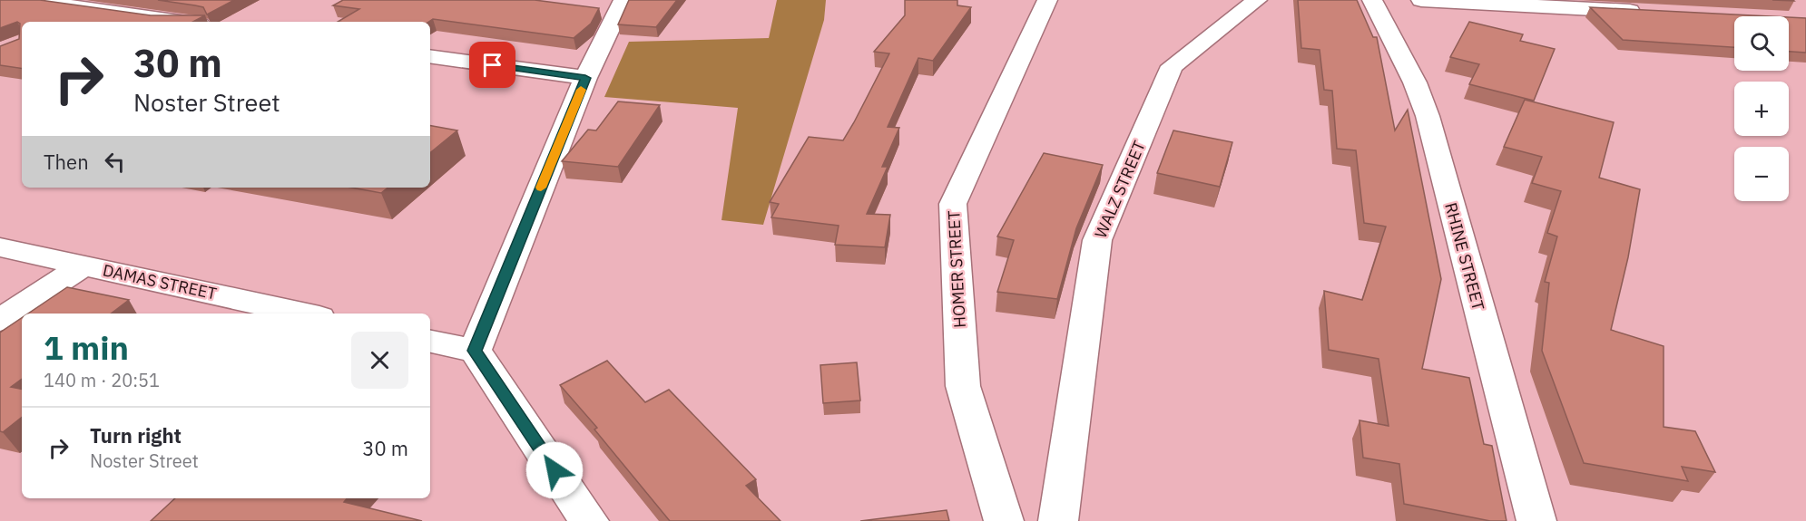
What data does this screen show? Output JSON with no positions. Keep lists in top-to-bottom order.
{
  "streets": {
    "street": [
      "WALZ STREET",
      "RHINE STREET",
      "HOMER STREET",
      "DAMAS STREET"
    ]
  },
  "page": {
    "map_buttons": ["+", "−"],
    "turn": ["30 m", "Noster Street"],
    "then": "Then",
    "heading": ["1 min", "140 m · 20:51"],
    "list": [
      {
        "name": "Turn right",
        "note": "Noster Street",
        "value": "30 m"
      }
    ]
  }
}
